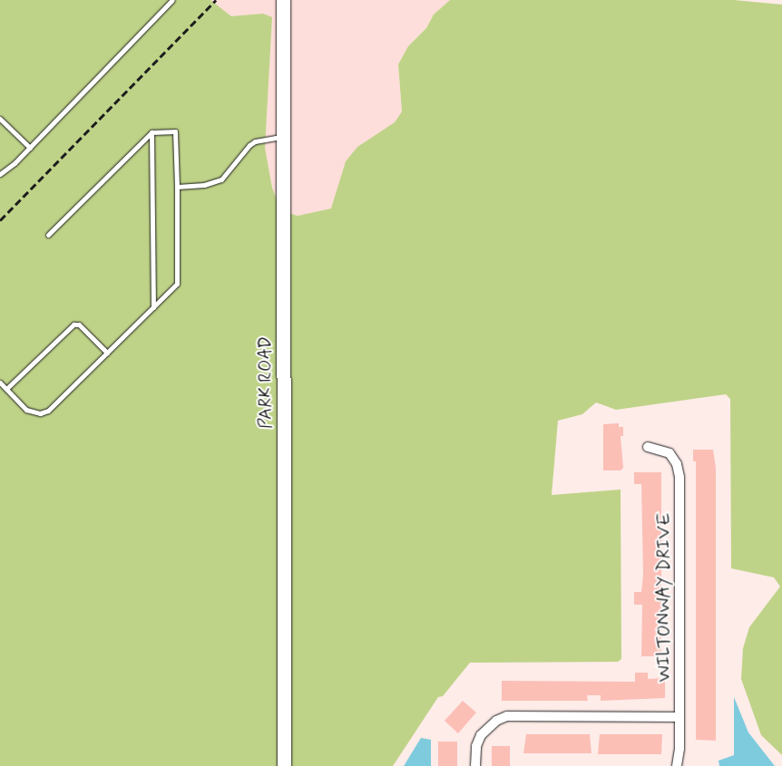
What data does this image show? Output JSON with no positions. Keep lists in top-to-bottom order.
{
  "streets": {
    "street": ["PARK ROAD", "WILTONWAY DRIVE"]
  }
}
